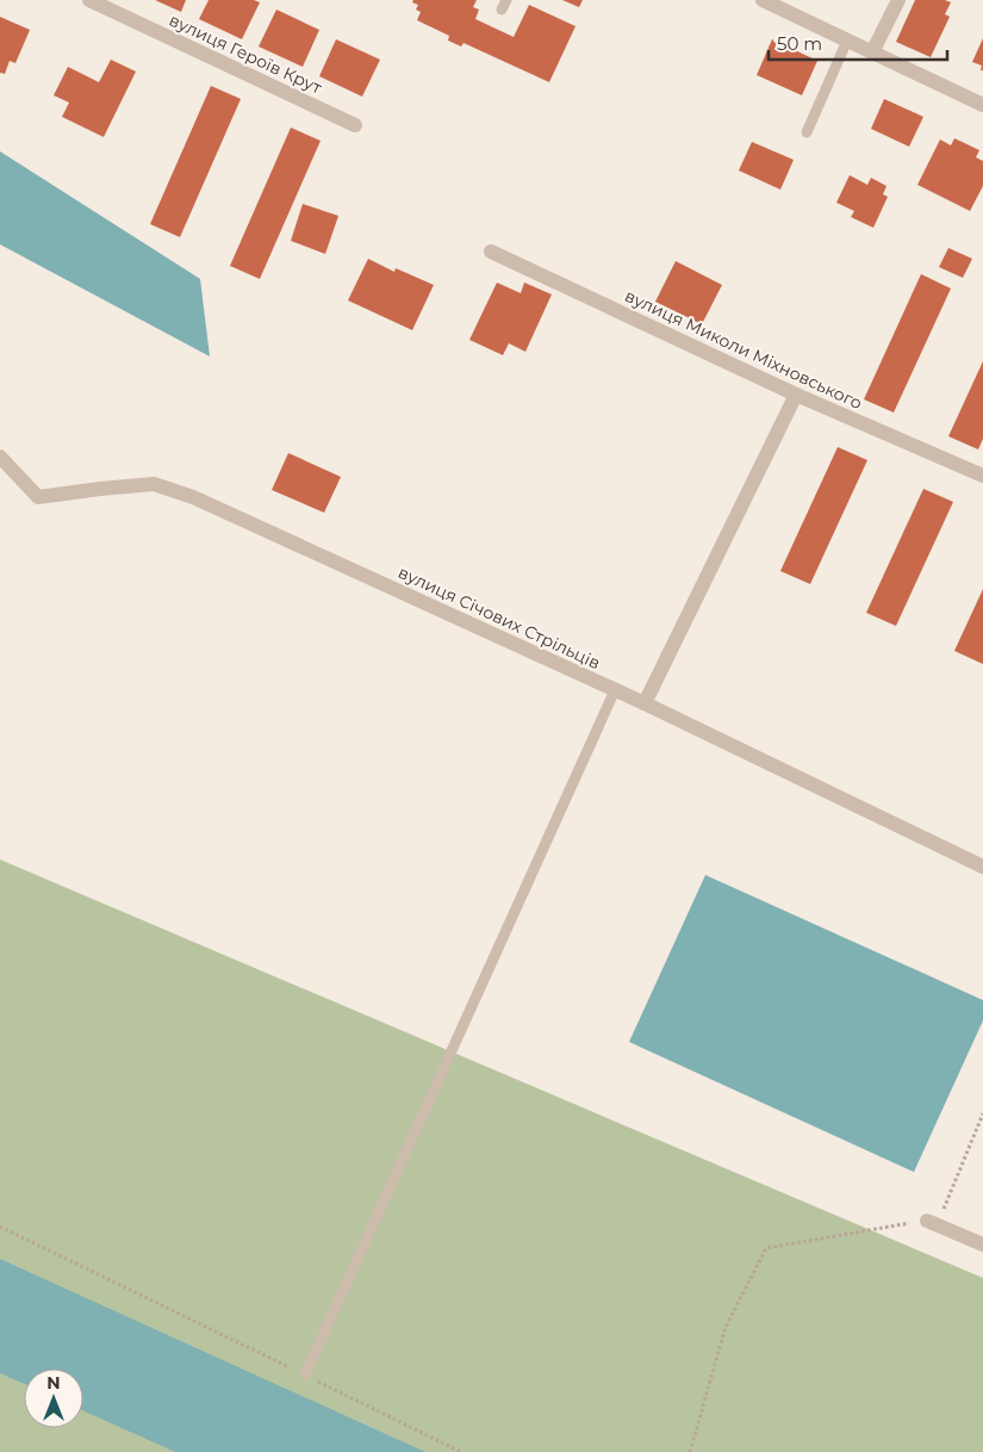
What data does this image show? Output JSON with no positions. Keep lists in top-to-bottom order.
{
  "streets": {
    "street": ["вулиця Героїв Крут", "вулиця Миколи Міхновського", "вулиця Січових Стрільців"]
  },
  "scale_bar": "50 m",
  "north": "top"
}
